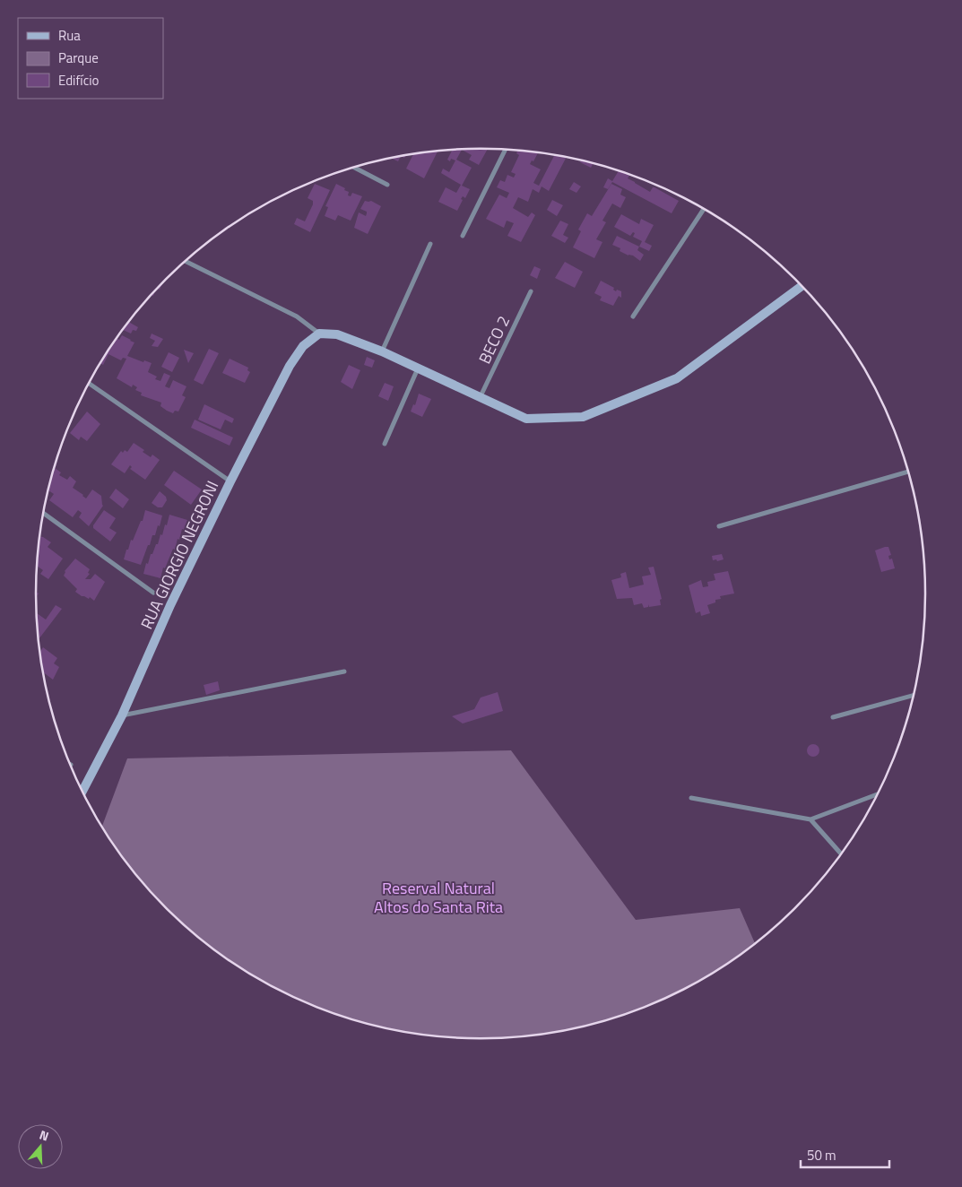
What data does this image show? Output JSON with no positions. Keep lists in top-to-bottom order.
{
  "streets": {
    "street": ["BECO 2", "RUA GIORGIO NEGRONI"]
  },
  "parks": ["Reserval Natural Altos do Santa Rita"],
  "legend": ["Rua", "Parque", "Edifício"],
  "scale_bar": "50 m",
  "north": "top"
}
